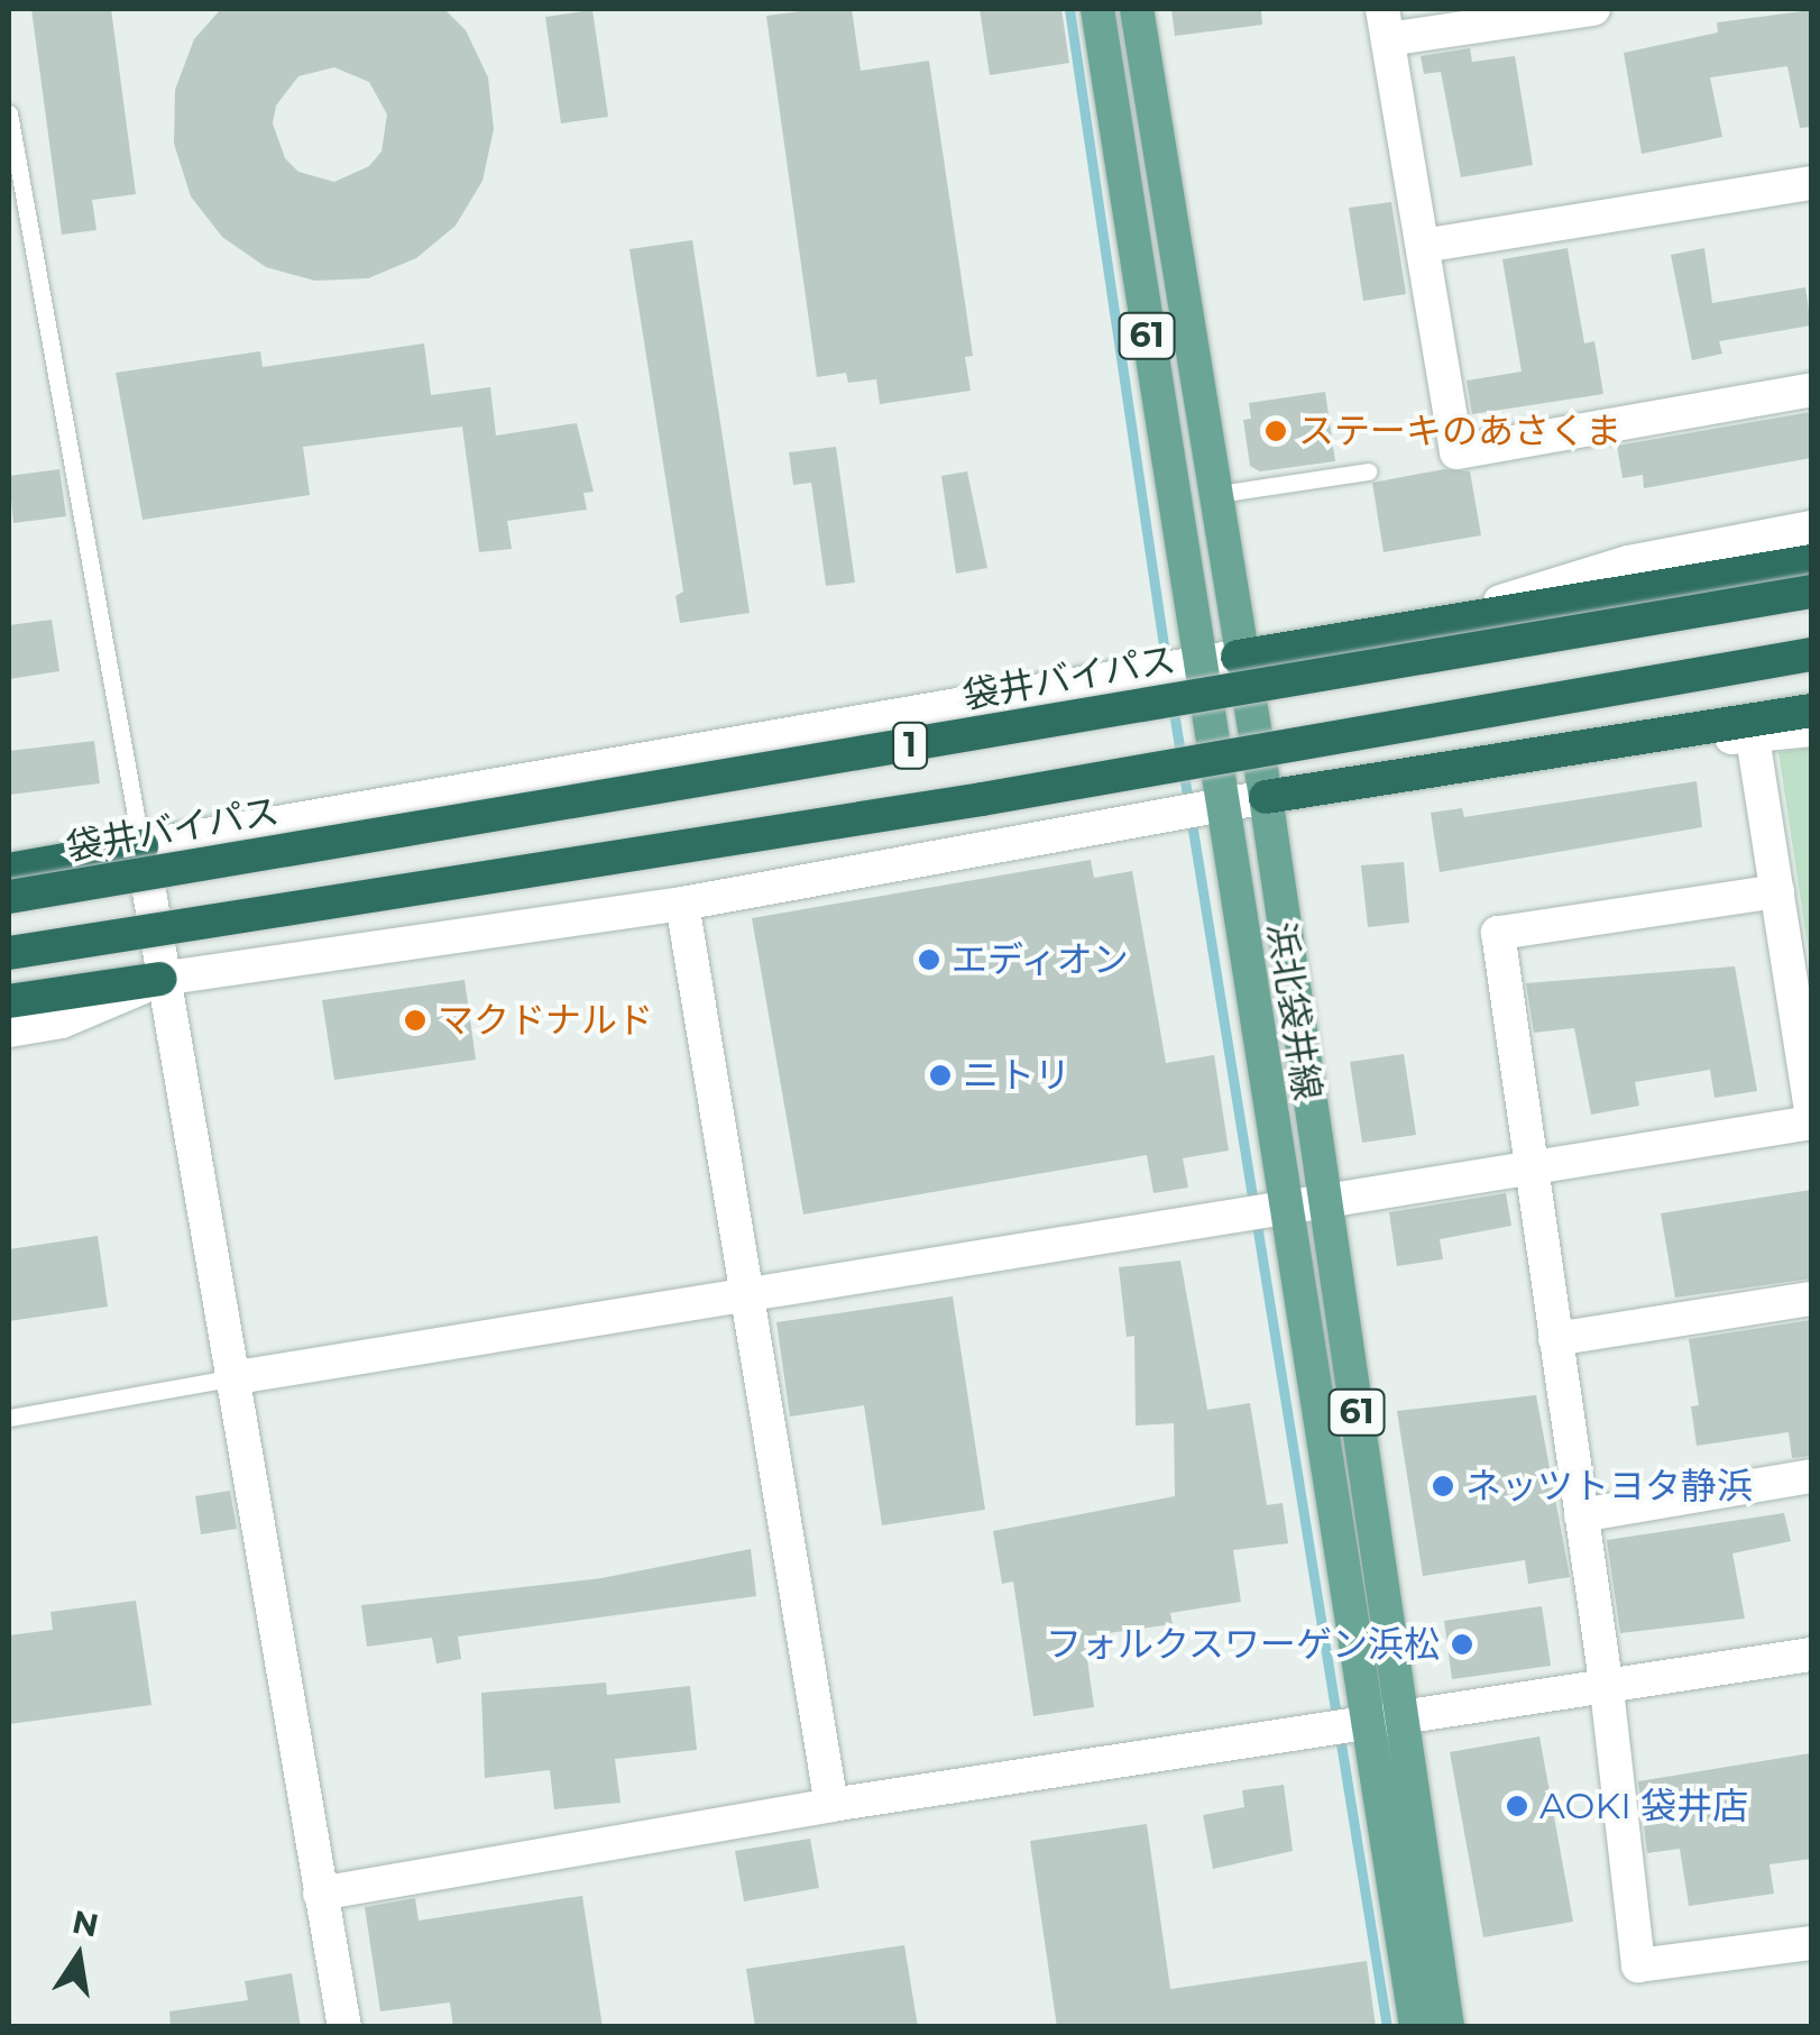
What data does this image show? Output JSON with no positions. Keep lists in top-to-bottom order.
{
  "streets": {
    "highway": ["袋井バイパス", "1"],
    "main road": ["61", "浜北袋井線"]
  },
  "places": [
    "ステーキのあさくま",
    "エディオン",
    "マクドナルド",
    "ニトリ",
    "ネッツトヨタ静浜",
    "フォルクスワーゲン浜松",
    "AOKI 袋井店"
  ],
  "north": "top"
}
